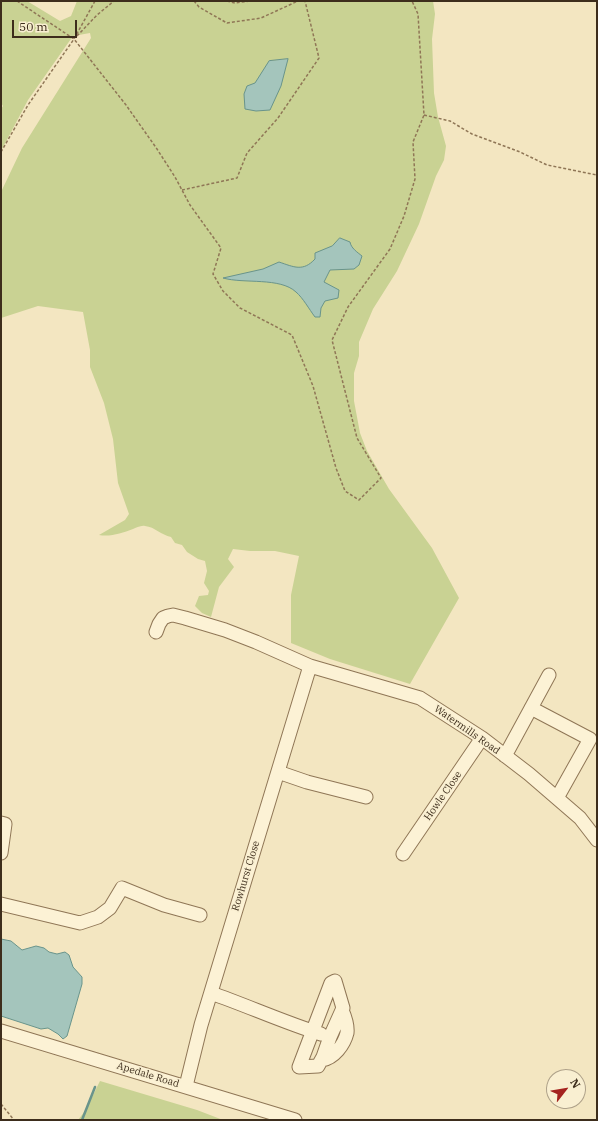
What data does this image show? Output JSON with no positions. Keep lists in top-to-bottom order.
{
  "streets": {
    "street": [
      "Watermills Road",
      "Howle Close",
      "Rowhurst Close",
      "Apedale Road"
    ]
  },
  "crossings": [
    ["Watermills Road", "Howle Close"],
    ["Watermills Road", "Rowhurst Close"],
    ["Rowhurst Close", "Apedale Road"]
  ],
  "scale_bar": "50 m",
  "north": "top right"
}
